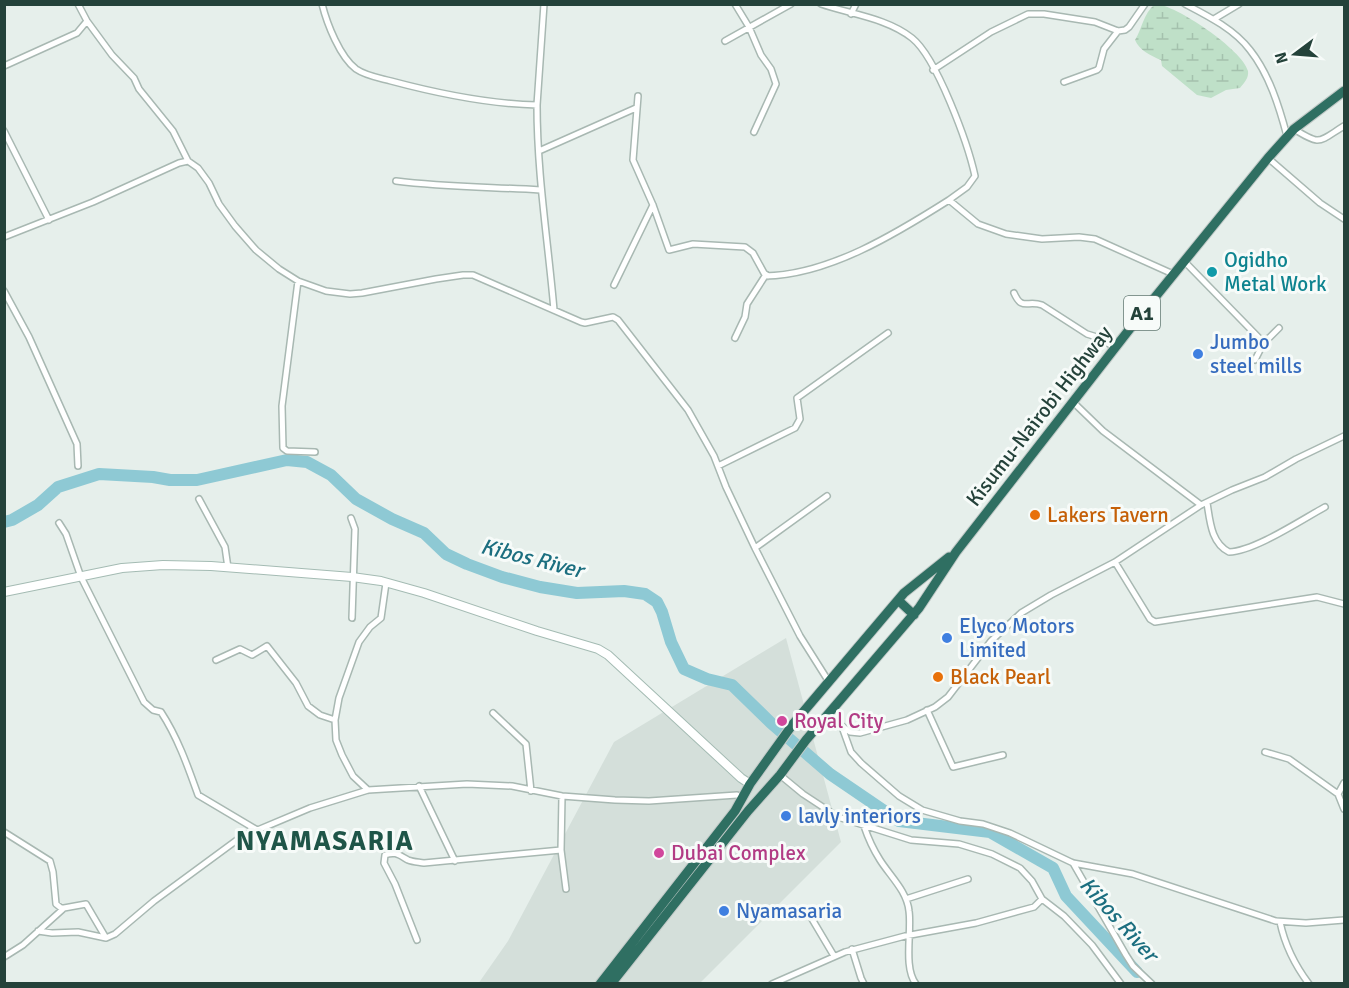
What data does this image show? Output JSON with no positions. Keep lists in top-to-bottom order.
{
  "streets": {
    "highway": ["A1", "Kisumu-Nairobi Highway"]
  },
  "crossings": [
    ["A1", "Kisumu-Nairobi Highway"]
  ],
  "districts": ["NYAMASARIA"],
  "water": ["Kibos River"],
  "places": [
    "Ogidho Metal Work",
    "Jumbo steel mills",
    "Lakers Tavern",
    "Elyco Motors Limited",
    "Black Pearl",
    "Royal City",
    "lavly interiors",
    "Dubai Complex",
    "Nyamasaria"
  ],
  "north": "left"
}
